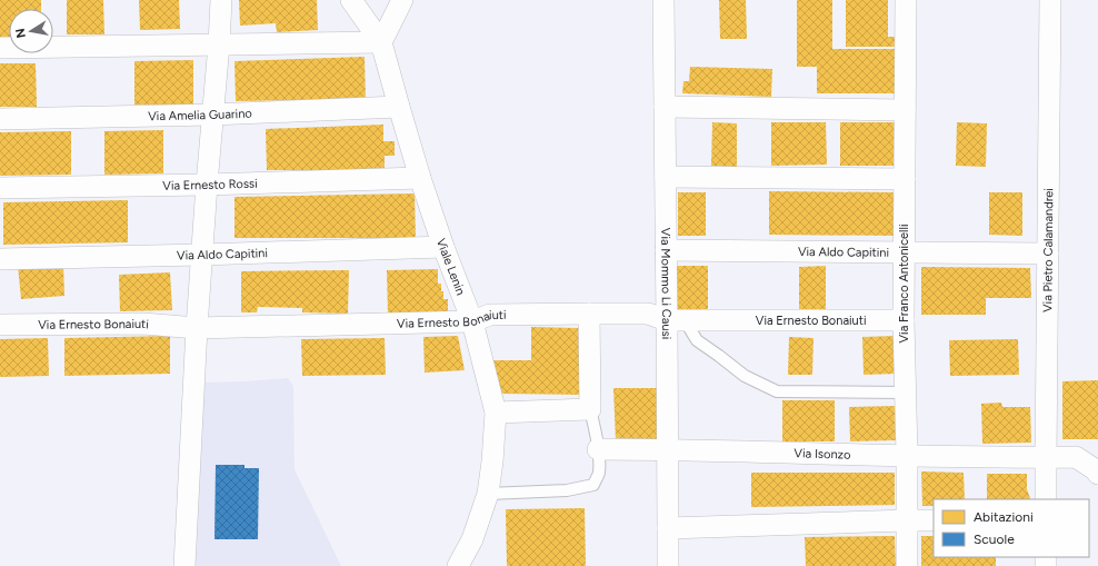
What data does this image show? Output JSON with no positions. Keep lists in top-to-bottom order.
{
  "streets": {
    "street": [
      "Via Amelia Guarino",
      "Via Ernesto Rossi",
      "Via Pietro Calamandrei",
      "Via Aldo Capitini",
      "Viale Lenin",
      "Via Mommo Li Causi",
      "Via Franco Antonicelli",
      "Via Ernesto Bonaiuti",
      "Via Isonzo"
    ]
  },
  "crossings": [
    ["Via Amelia Guarino", "Viale Lenin"],
    ["Via Ernesto Rossi", "Viale Lenin"],
    ["Via Pietro Calamandrei", "Via Aldo Capitini"],
    ["Via Pietro Calamandrei", "Via Isonzo"],
    ["Via Aldo Capitini", "Viale Lenin"],
    ["Via Aldo Capitini", "Via Mommo Li Causi"],
    ["Via Aldo Capitini", "Via Franco Antonicelli"],
    ["Viale Lenin", "Via Ernesto Bonaiuti"],
    ["Via Mommo Li Causi", "Via Ernesto Bonaiuti"],
    ["Via Mommo Li Causi", "Via Isonzo"],
    ["Via Franco Antonicelli", "Via Ernesto Bonaiuti"],
    ["Via Franco Antonicelli", "Via Isonzo"]
  ],
  "legend": ["Abitazioni", "Scuole"],
  "north": "left"
}
